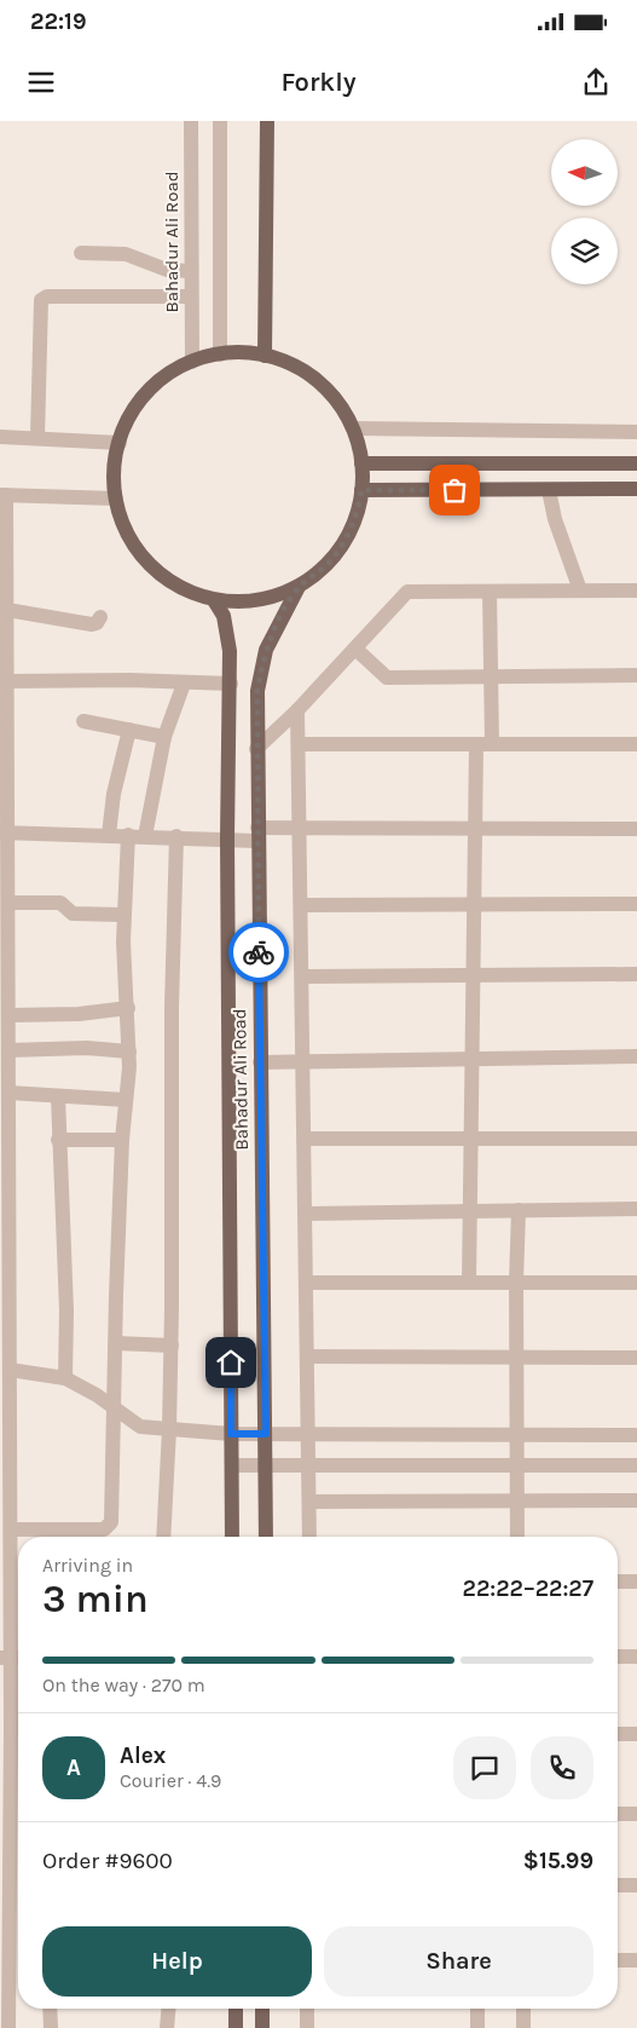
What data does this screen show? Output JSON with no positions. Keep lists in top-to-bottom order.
{
  "streets": {
    "main road": ["Bahadur Ali Road"]
  },
  "north": "left",
  "page": {
    "status": "22:19",
    "header": "Forkly",
    "heading": ["3 min", "Arriving in", "22:22–22:27"],
    "panel": [
      "Alex",
      "Courier · 4.9",
      "Order #9600",
      "$15.99"
    ],
    "bar": "On the way · 270 m",
    "round": "A",
    "buttons": ["Help", "Share"]
  }
}
